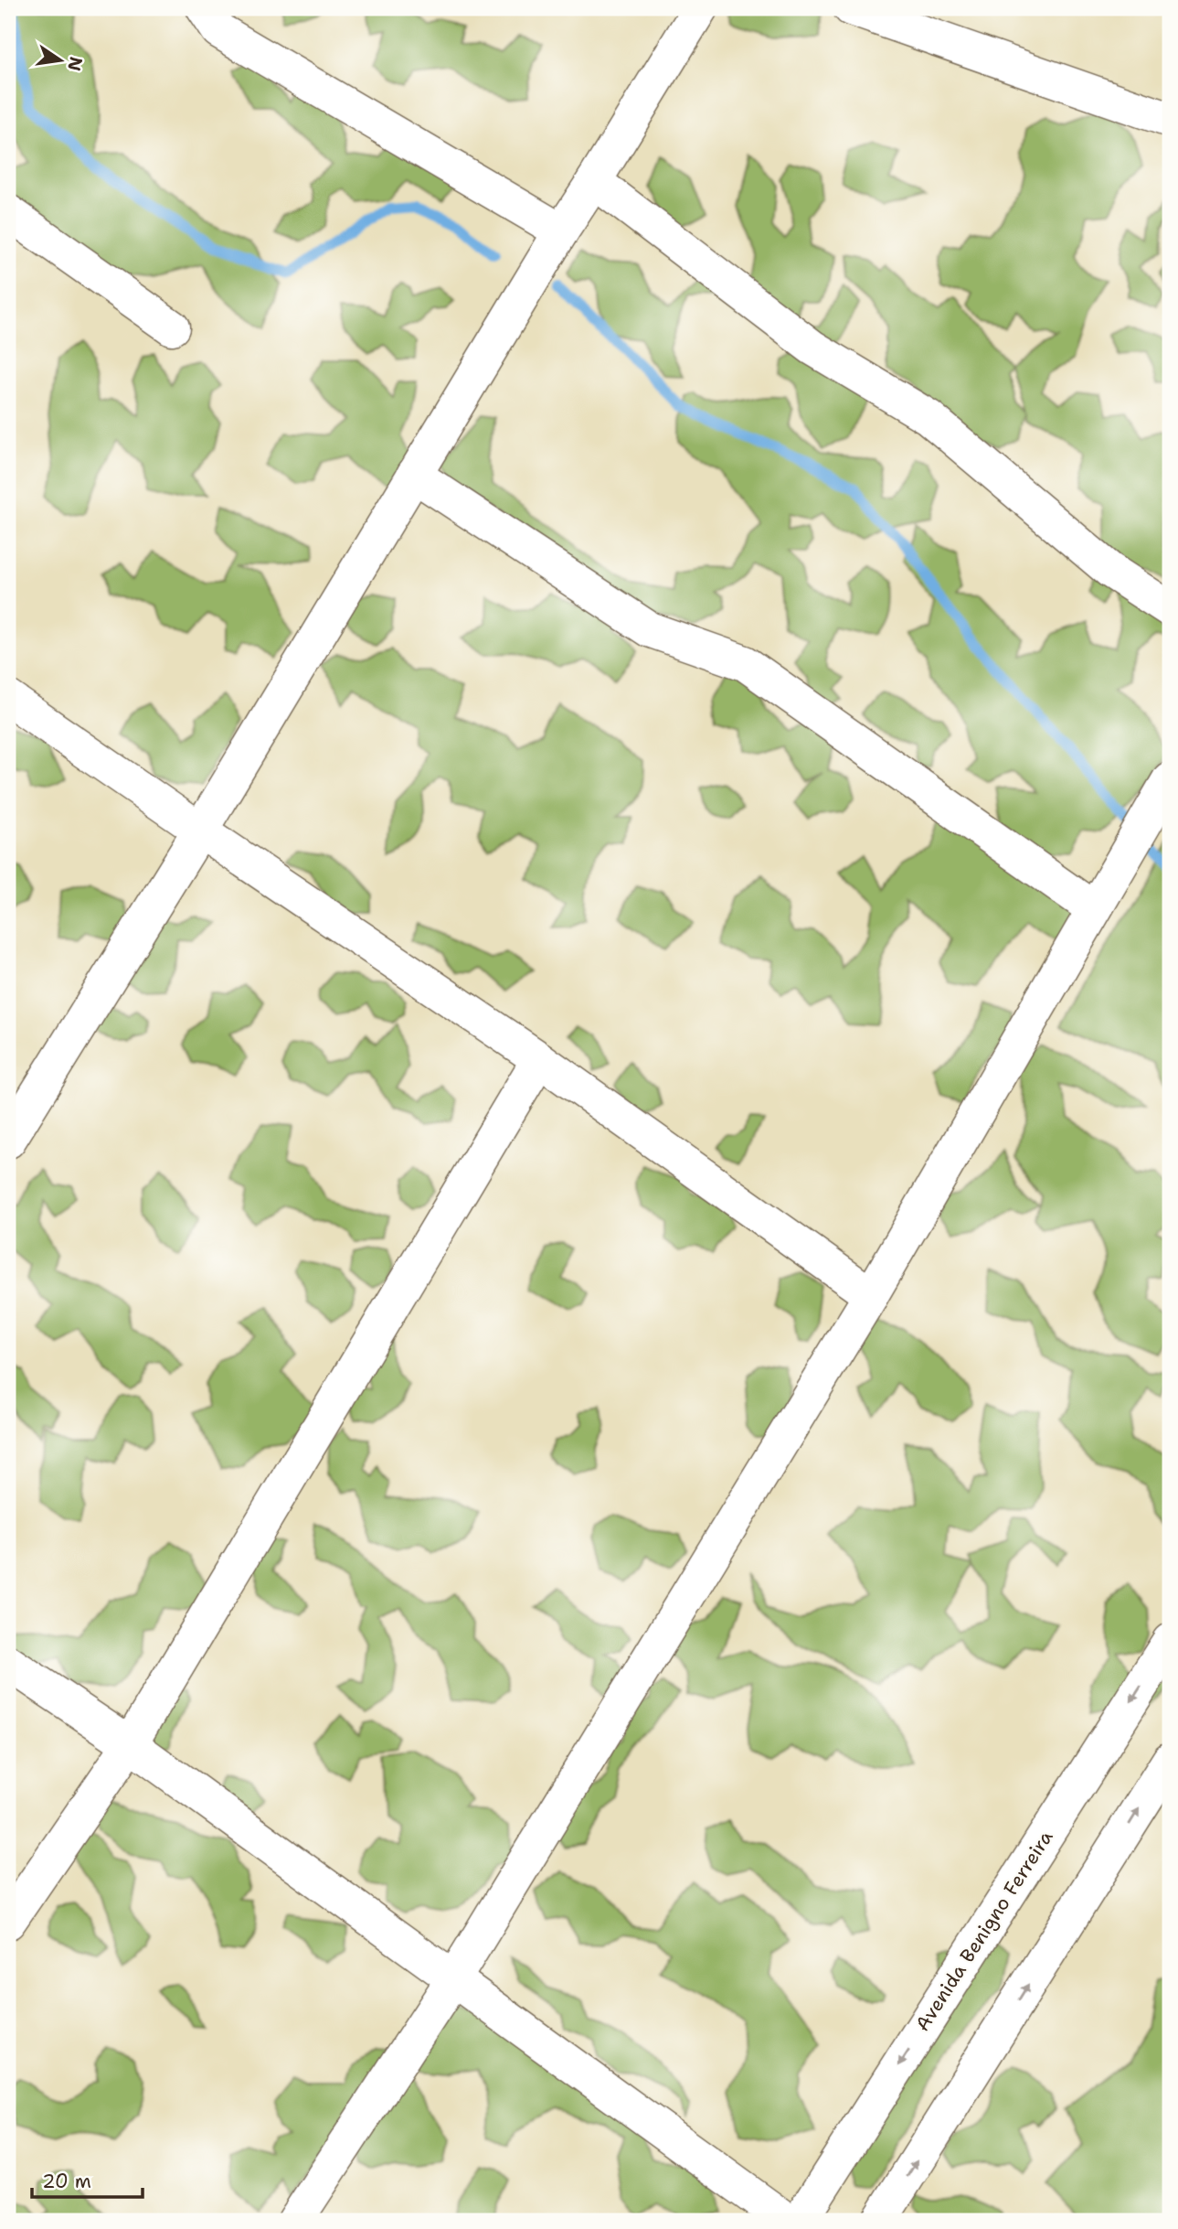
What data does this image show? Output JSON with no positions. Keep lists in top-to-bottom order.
{
  "streets": {
    "street": ["Avenida Benigno Ferreira"]
  },
  "scale_bar": "20 m",
  "north": "right"
}
